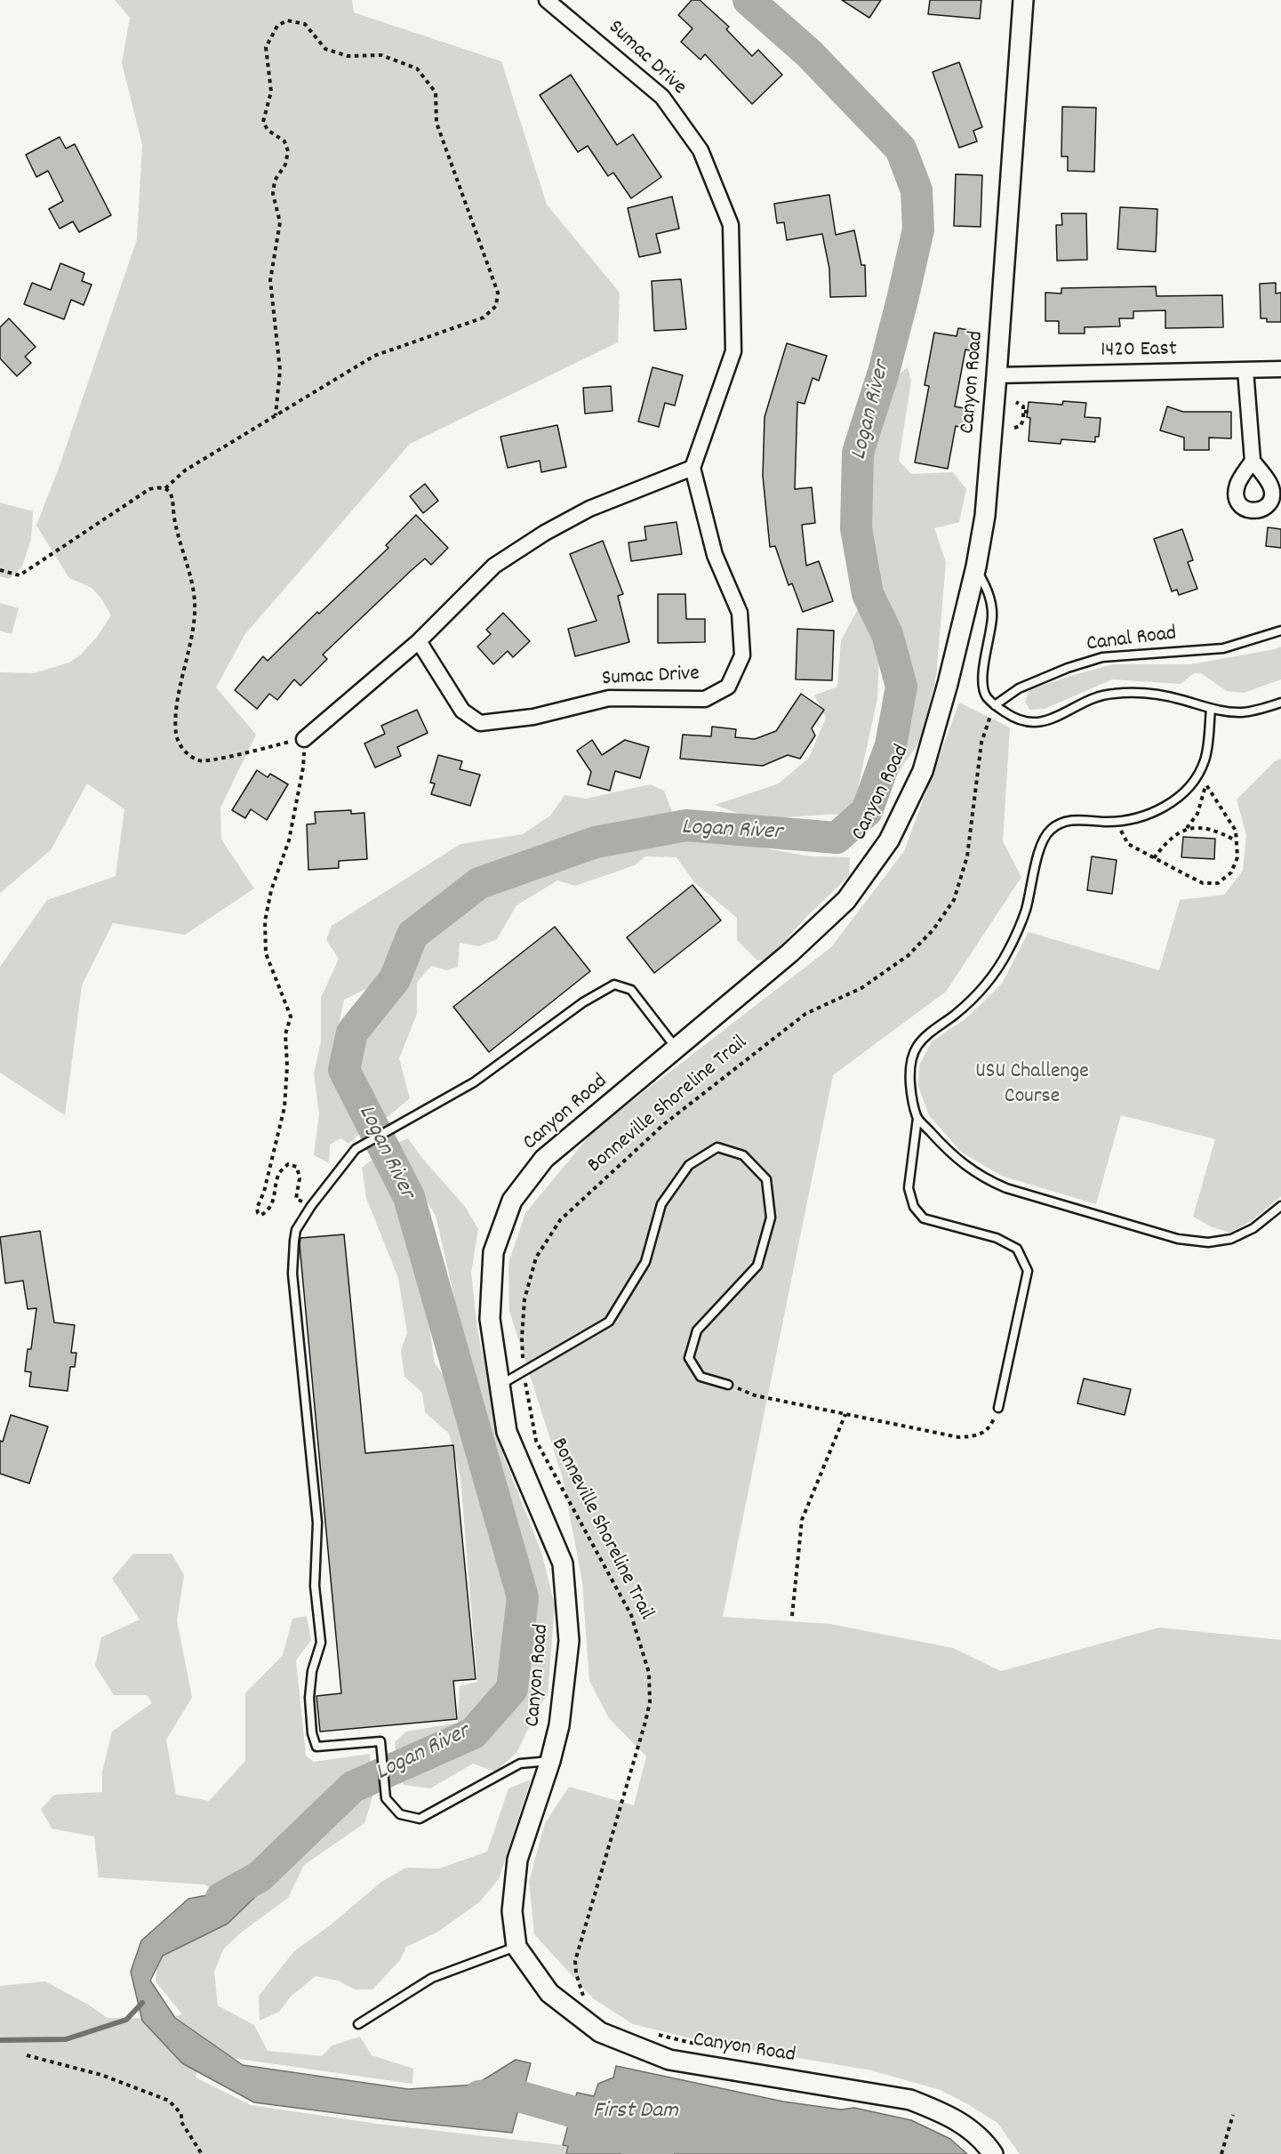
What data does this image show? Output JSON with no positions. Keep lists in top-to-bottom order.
{
  "streets": {
    "street": ["Sumac Drive", "1420 East", "Canyon Road"],
    "lane": ["Canal Road"],
    "path": ["Bonneville Shoreline Trail"]
  },
  "crossings": [
    ["1420 East", "Canyon Road"],
    ["Canal Road", "Bonneville Shoreline Trail"]
  ],
  "water": ["Logan River", "First Dam"],
  "parks": ["USU Challenge Course"]
}
